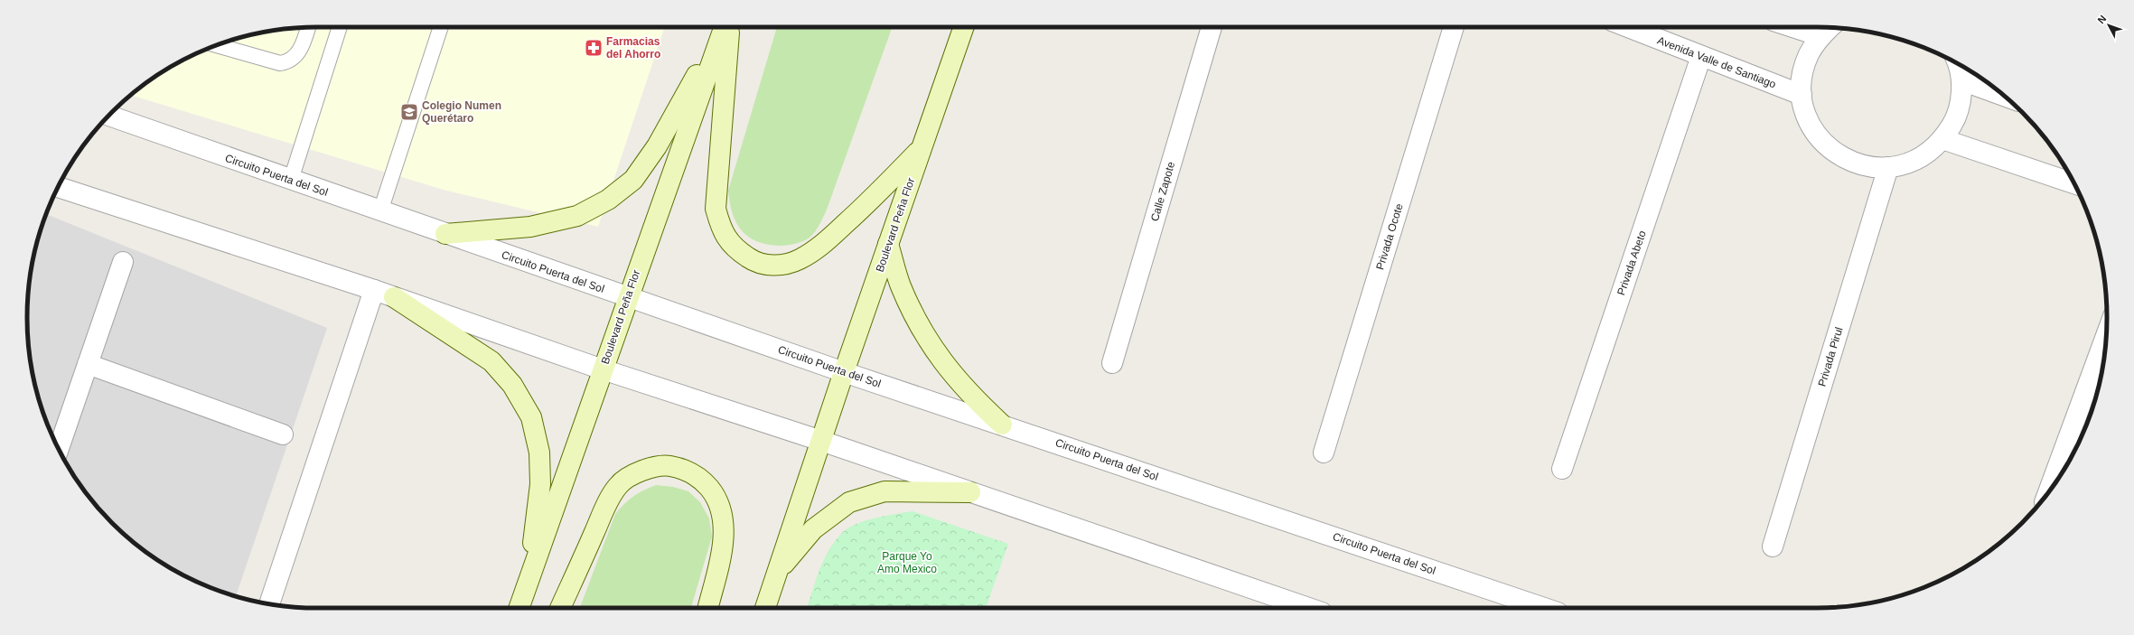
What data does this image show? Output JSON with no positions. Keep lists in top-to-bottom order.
{
  "streets": {
    "main road": ["Boulevard Peña Flor"],
    "street": [
      "Avenida Valle de Santiago",
      "Circuito Puerta del Sol",
      "Calle Zapote",
      "Privada Ocote",
      "Privada Abeto",
      "Privada Pirul"
    ]
  },
  "crossings": [
    ["Avenida Valle de Santiago", "Privada Abeto"],
    ["Circuito Puerta del Sol", "Boulevard Peña Flor"]
  ],
  "parks": ["Parque Yo Amo Mexico"],
  "places": {
    "pharmacy": ["Farmacias del Ahorro"],
    "school or university": ["Colegio Numen Querétaro"]
  },
  "north": "top left"
}
